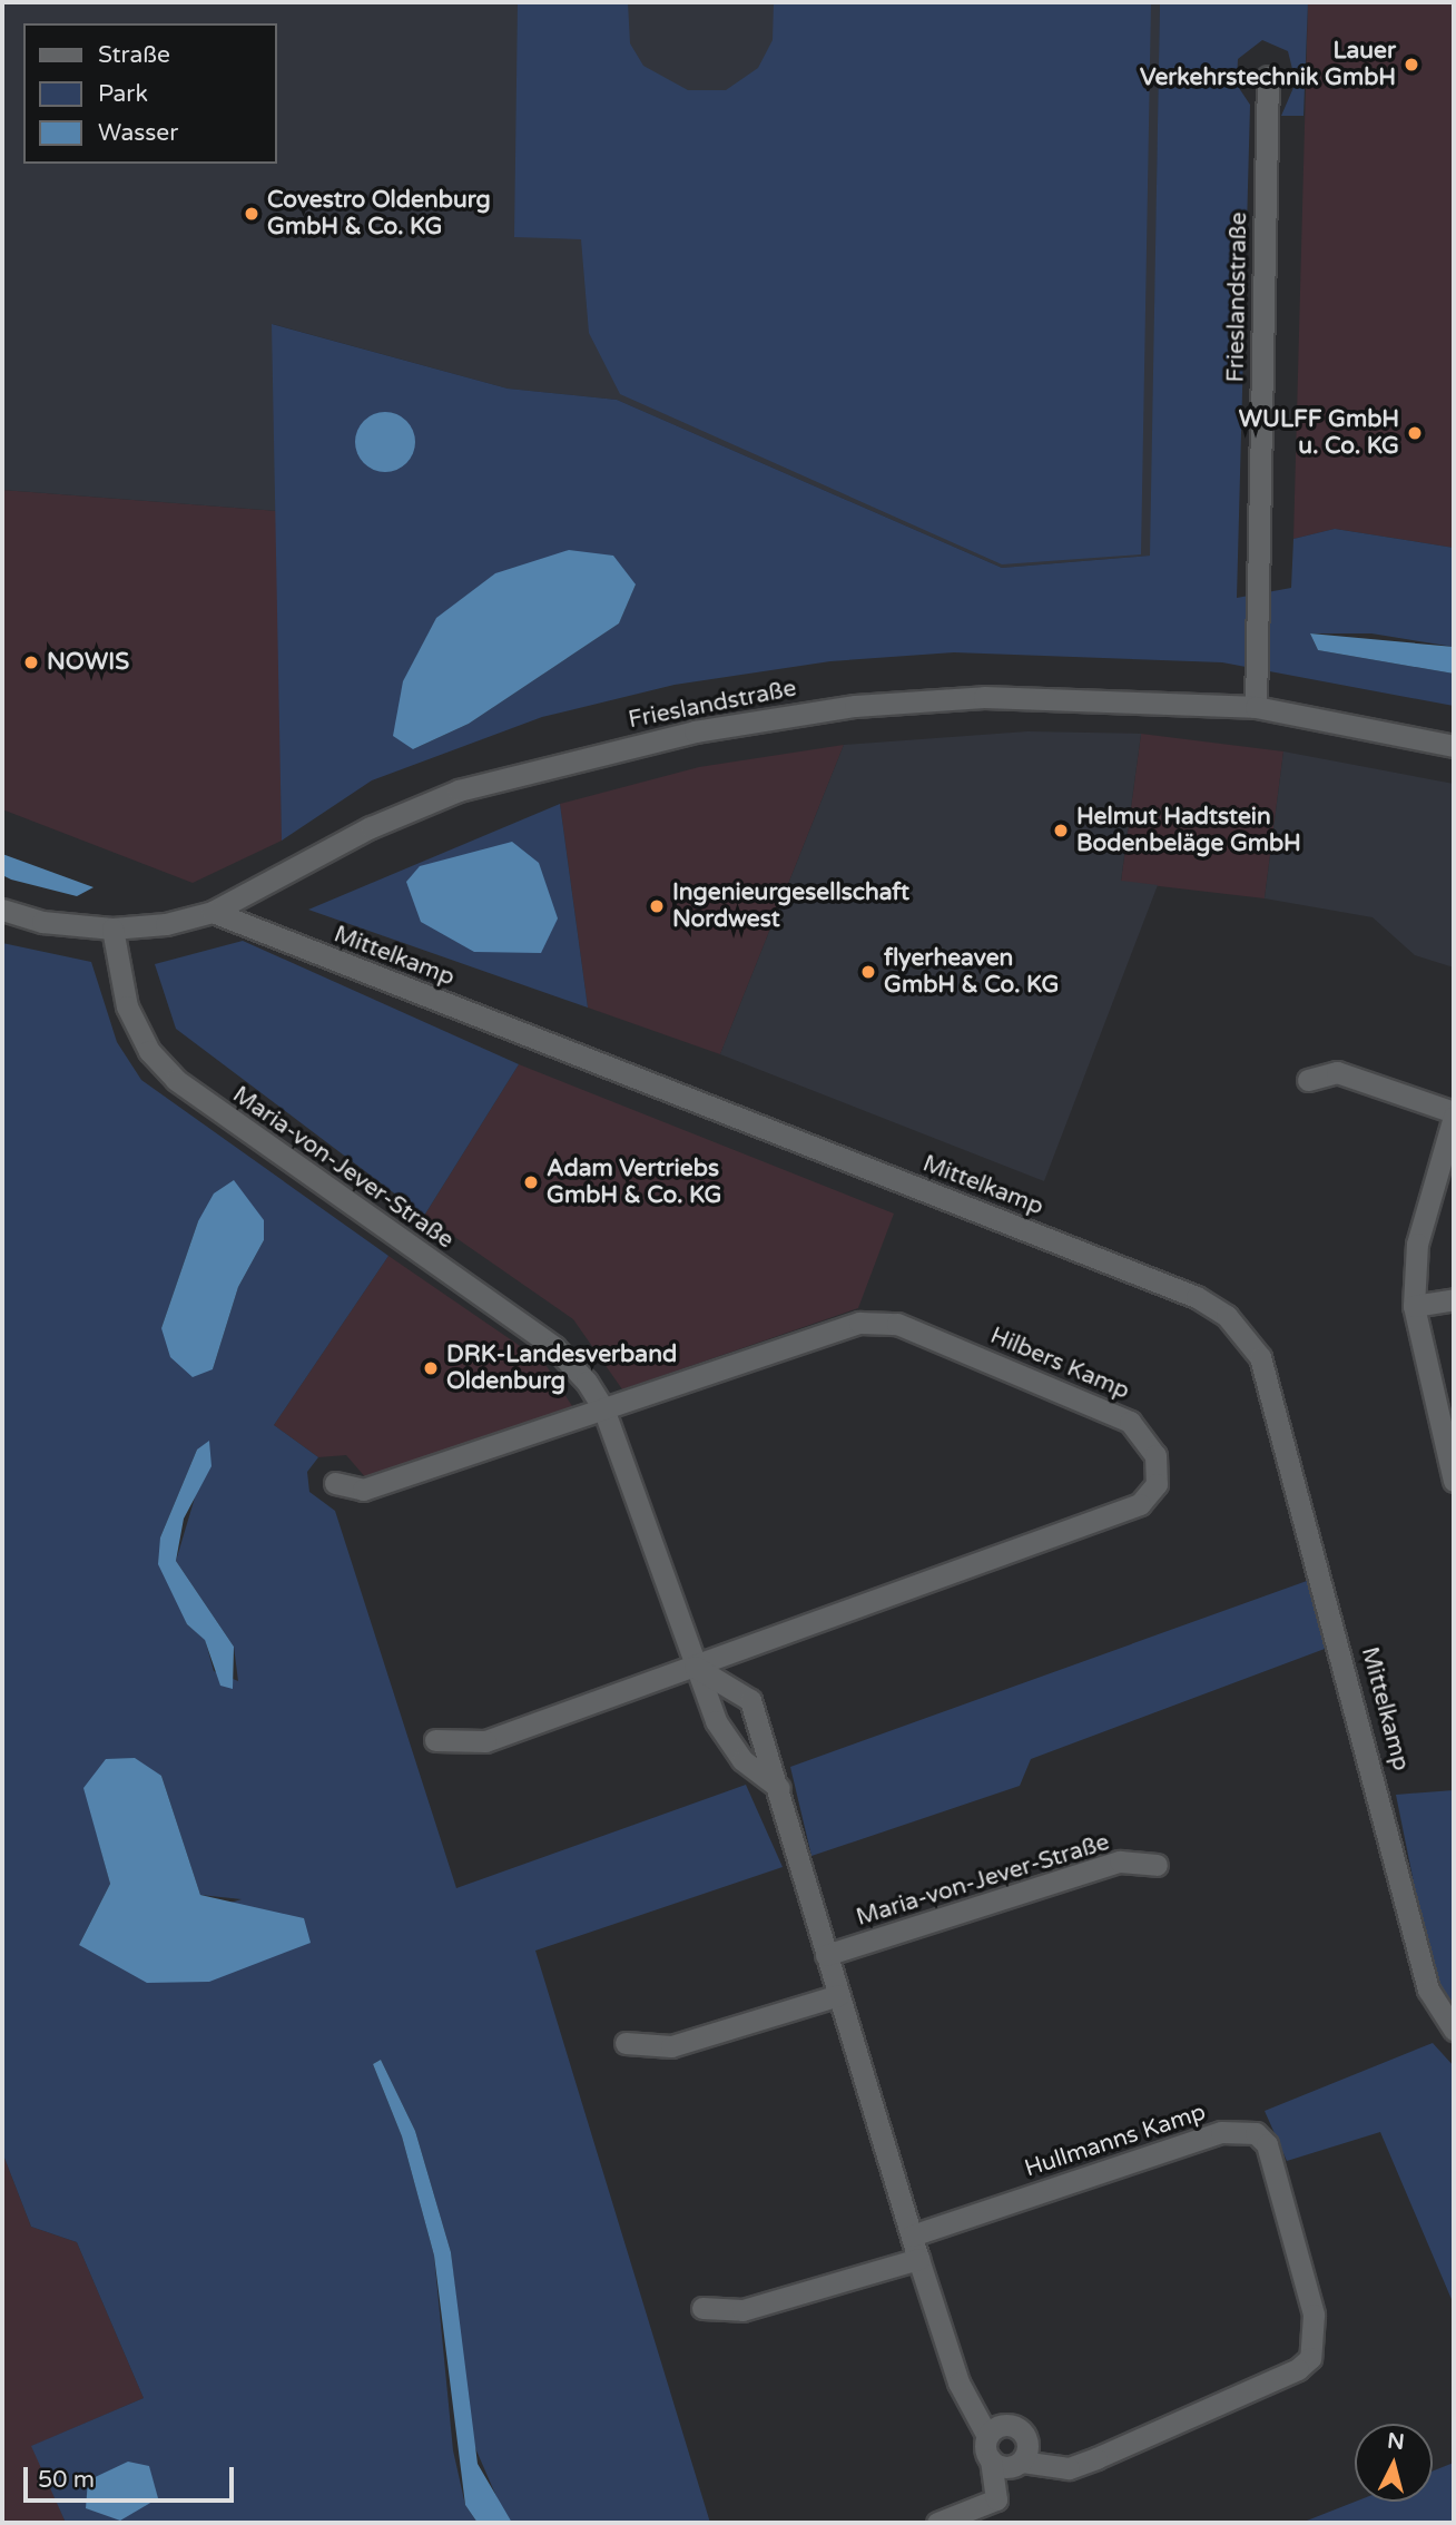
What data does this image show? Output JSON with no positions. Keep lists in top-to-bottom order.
{
  "streets": {
    "street": [
      "Frieslandstraße",
      "Mittelkamp",
      "Maria-von-Jever-Straße",
      "Hilbers Kamp",
      "Hullmanns Kamp"
    ]
  },
  "crossings": [
    ["Frieslandstraße", "Mittelkamp"],
    ["Maria-von-Jever-Straße", "Hilbers Kamp"]
  ],
  "places": [
    "Lauer Verkehrstechnik GmbH",
    "Covestro Oldenburg GmbH & Co. KG",
    "WULFF GmbH u. Co. KG",
    "NOWIS",
    "Helmut Hadtstein Bodenbeläge GmbH",
    "Ingenieurgesellschaft Nordwest",
    "flyerheaven GmbH & Co. KG",
    "Adam Vertriebs GmbH & Co. KG",
    "DRK-Landesverband Oldenburg"
  ],
  "legend": ["Straße", "Park", "Wasser"],
  "scale_bar": "50 m",
  "north": "top"
}
